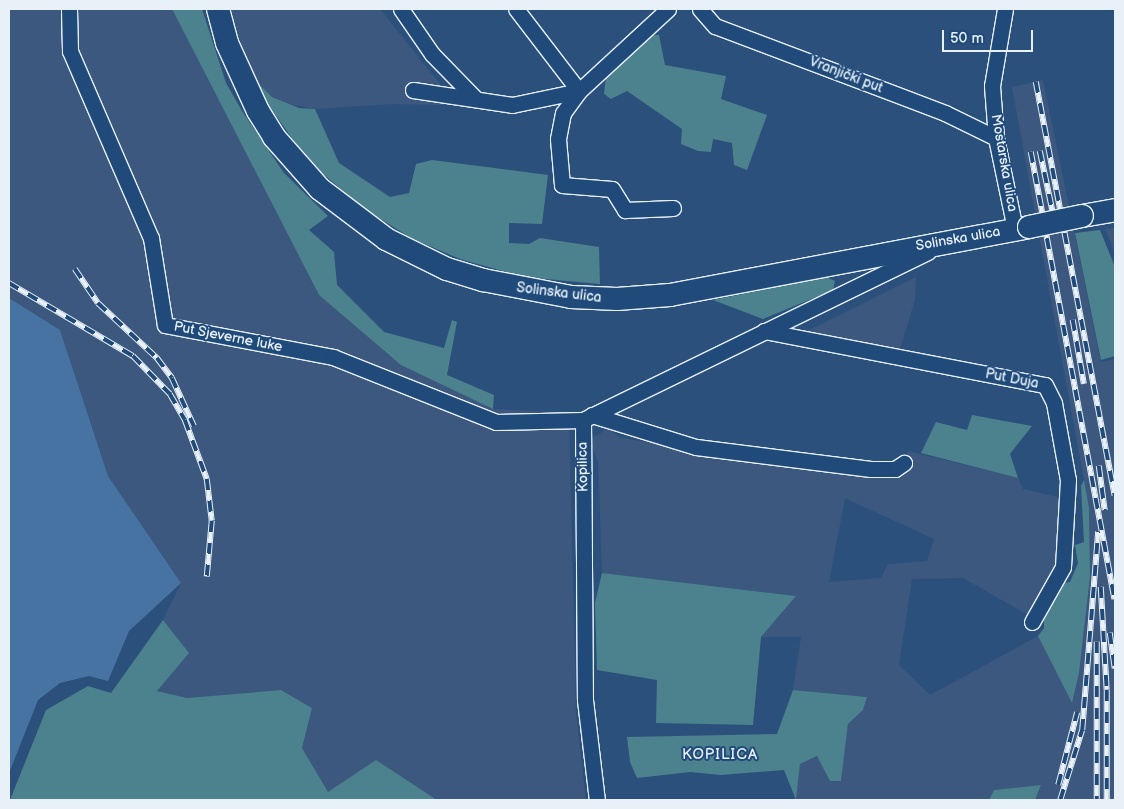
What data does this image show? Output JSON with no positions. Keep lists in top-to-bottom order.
{
  "streets": {
    "main road": ["Solinska ulica"],
    "street": [
      "Vranjički put",
      "Mostarska ulica",
      "Put Sjeverne luke",
      "Put Duja",
      "Kopilica"
    ]
  },
  "crossings": [
    ["Vranjički put", "Mostarska ulica"],
    ["Mostarska ulica", "Solinska ulica"],
    ["Put Sjeverne luke", "Kopilica"]
  ],
  "districts": ["KOPILICA"],
  "scale_bar": "50 m"
}
